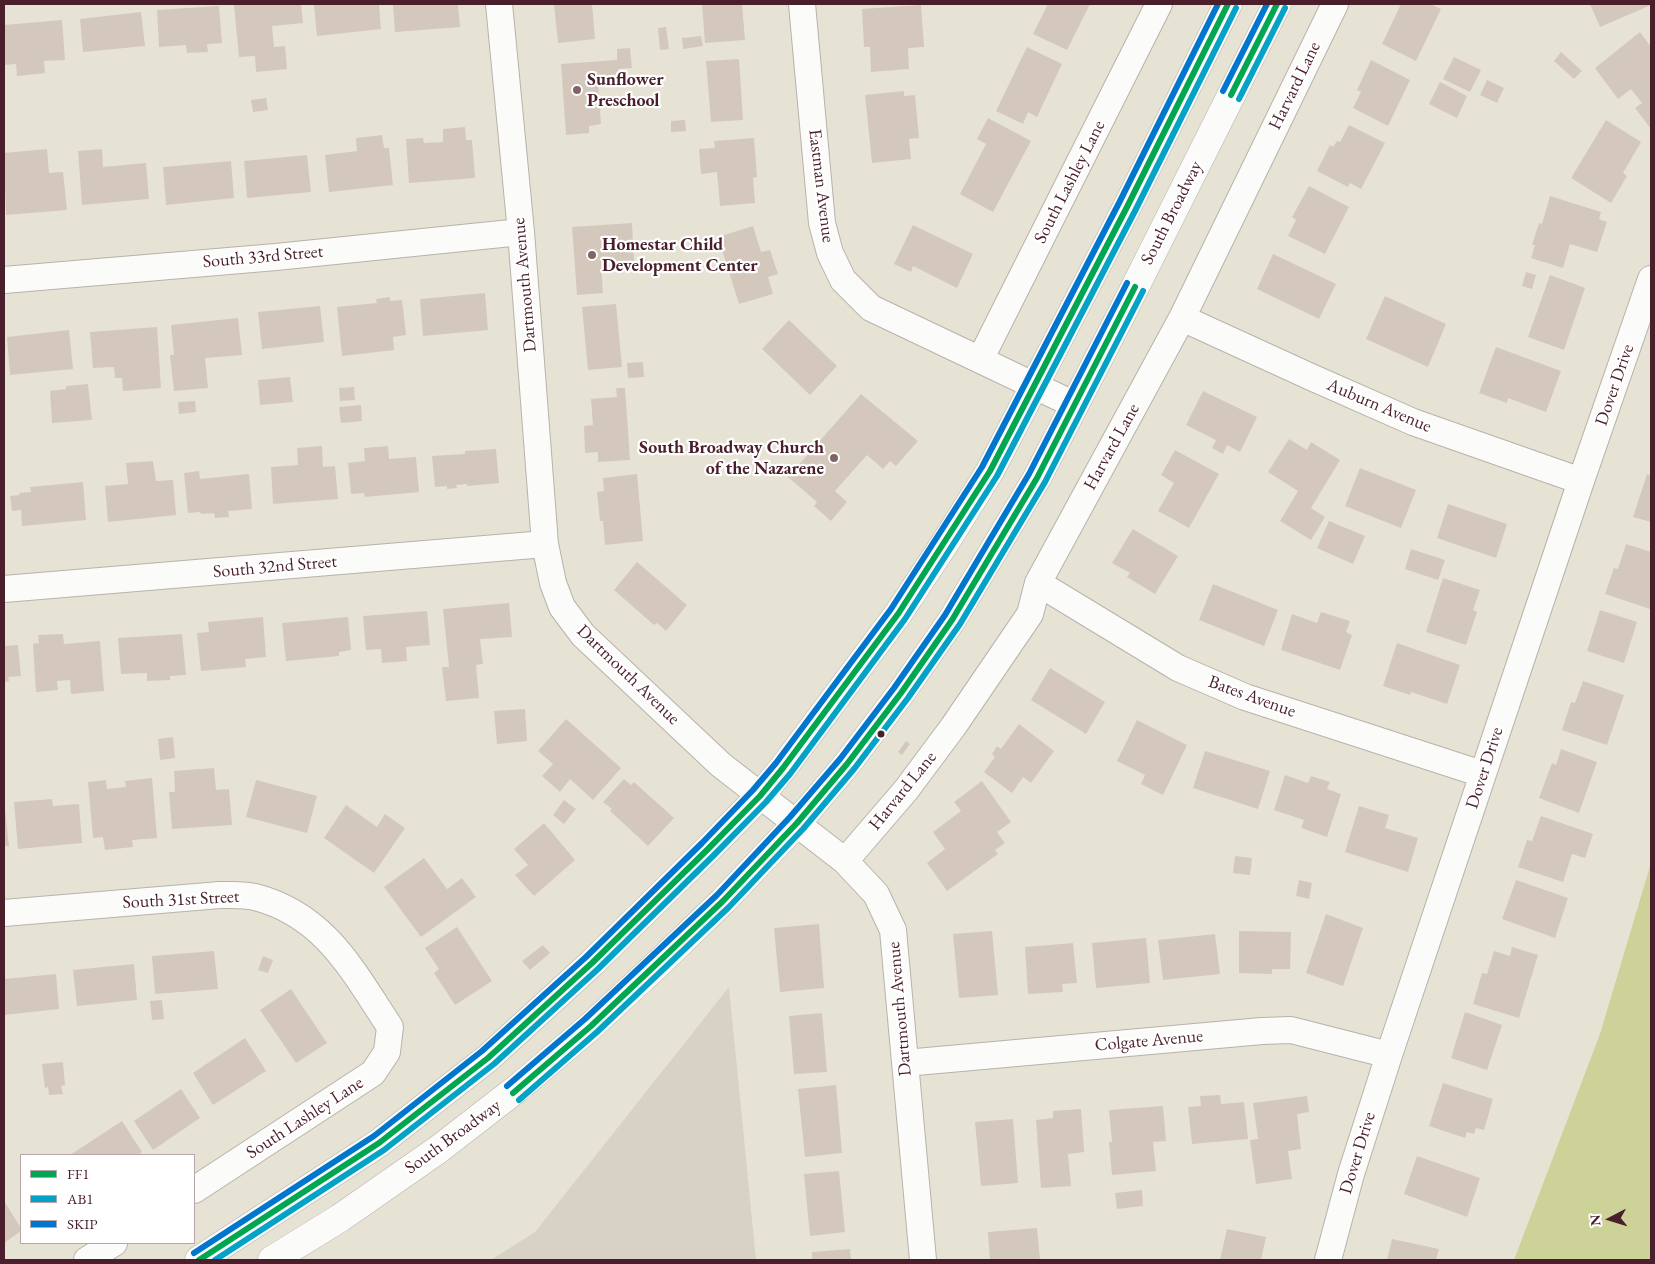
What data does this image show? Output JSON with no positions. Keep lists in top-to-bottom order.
{
  "streets": {
    "main road": ["South Broadway"],
    "street": [
      "Harvard Lane",
      "South Lashley Lane",
      "Eastman Avenue",
      "South 33rd Street",
      "Dartmouth Avenue",
      "Dover Drive",
      "Auburn Avenue",
      "South 32nd Street",
      "Bates Avenue",
      "South 31st Street",
      "Colgate Avenue"
    ]
  },
  "crossings": [
    ["Harvard Lane", "Dartmouth Avenue"],
    ["Harvard Lane", "Auburn Avenue"],
    ["Harvard Lane", "Bates Avenue"],
    ["South Lashley Lane", "Eastman Avenue"],
    ["South Lashley Lane", "South 31st Street"],
    ["Eastman Avenue", "South Broadway"],
    ["South Broadway", "Dartmouth Avenue"],
    ["South 33rd Street", "Dartmouth Avenue"],
    ["Dartmouth Avenue", "South 32nd Street"],
    ["Dartmouth Avenue", "Colgate Avenue"],
    ["Dover Drive", "Auburn Avenue"],
    ["Dover Drive", "Bates Avenue"],
    ["Dover Drive", "Colgate Avenue"]
  ],
  "places": ["Sunflower Preschool", "Homestar Child Development Center", "South Broadway Church of the Nazarene"],
  "lines": ["transit line FF1", "transit line SKIP", "transit line AB1"],
  "legend": ["FF1", "AB1", "SKIP"],
  "north": "left"
}
